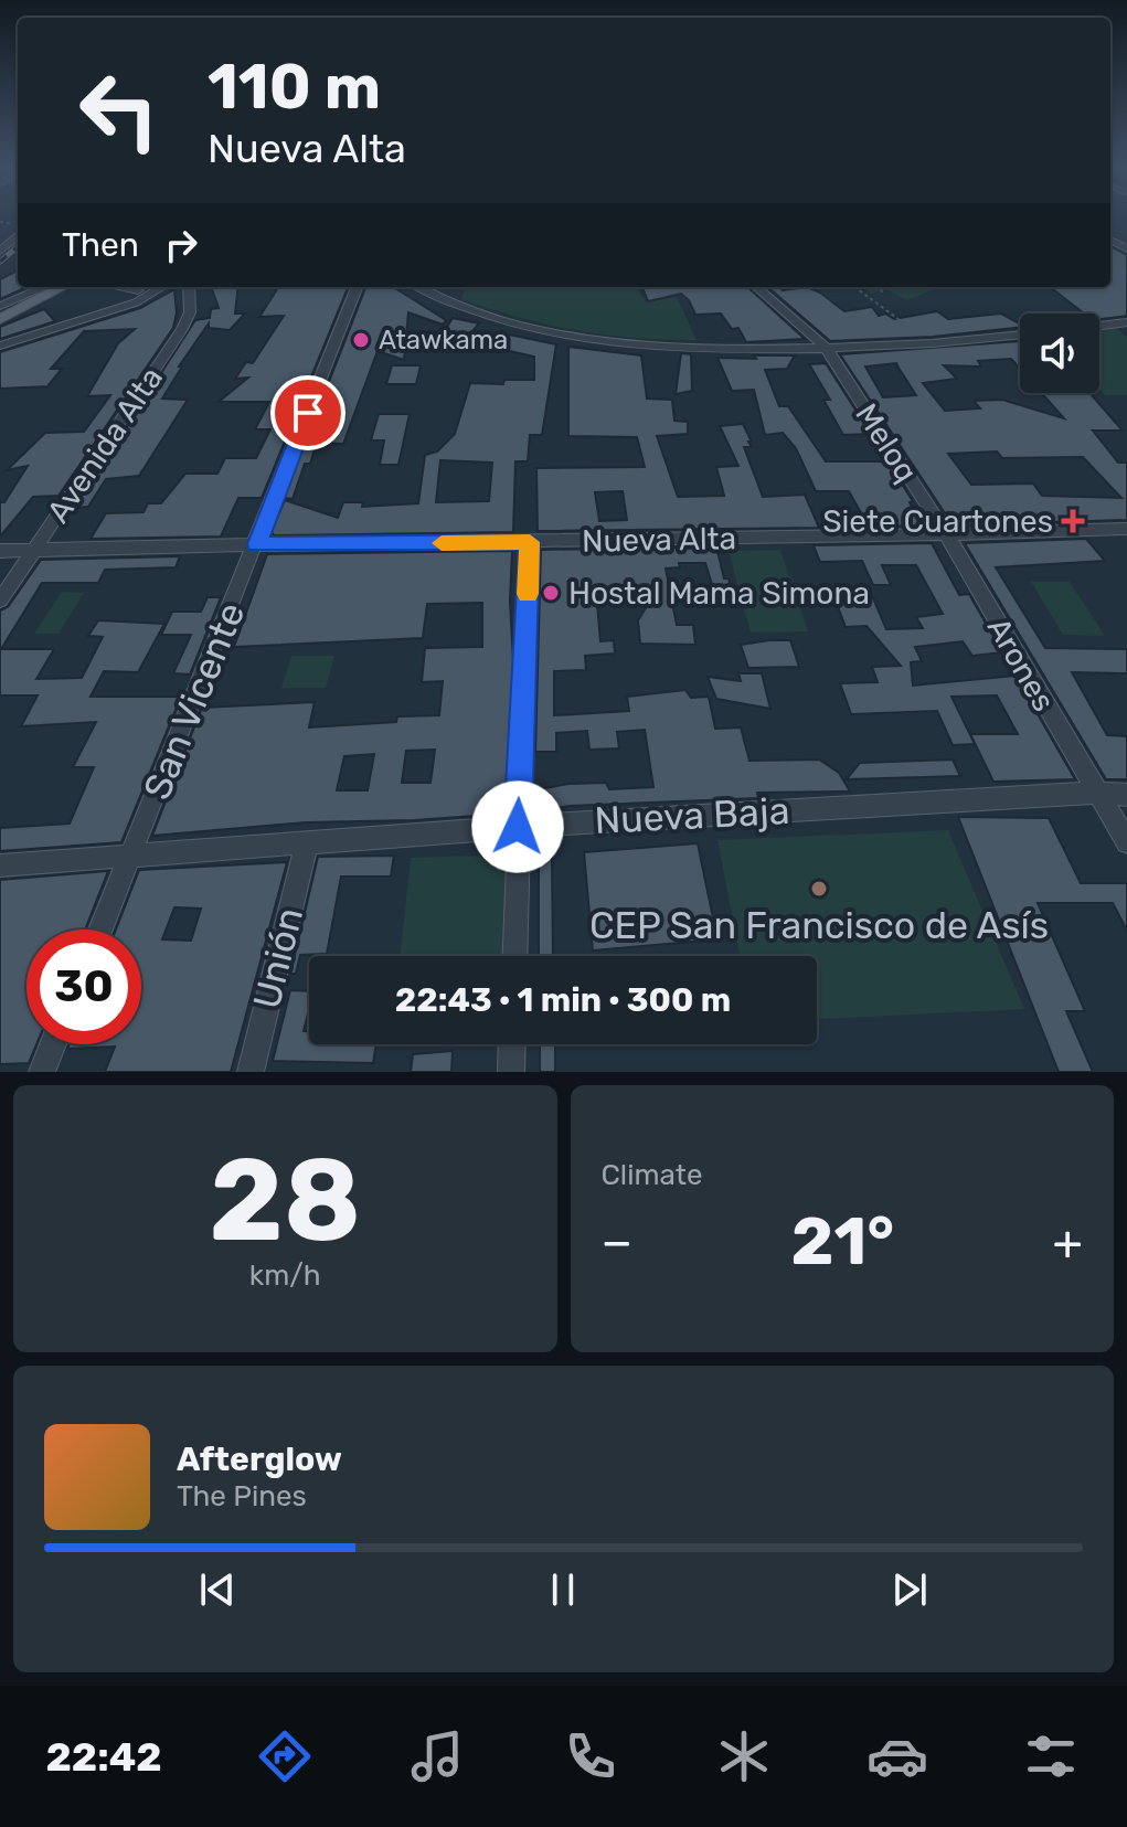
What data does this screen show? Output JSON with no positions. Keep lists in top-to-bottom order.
{
  "streets": {
    "street": [
      "Meloq",
      "Avenida Alta",
      "Nueva Alta",
      "Arones",
      "San Vicente",
      "Nueva Baja",
      "Unión"
    ]
  },
  "crossings": [
    ["Meloq", "Nueva Alta"],
    ["Meloq", "Arones"],
    ["Avenida Alta", "Nueva Alta"],
    ["Nueva Alta", "Arones"],
    ["Nueva Alta", "San Vicente"],
    ["Arones", "Nueva Baja"],
    ["San Vicente", "Nueva Baja"],
    ["Nueva Baja", "Unión"]
  ],
  "places": {
    "other": ["Atawkama", "Hostal Mama Simona", "CEP San Francisco de Asís"],
    "health": ["Siete Cuartones"]
  },
  "page": {
    "turn": ["110 m", "Nueva Alta"],
    "then": "Then",
    "limit": "30",
    "trip": "22:43 · 1 min · 300 m",
    "tile": [
      ["28", "km/h"],
      "Climate"
    ],
    "heat": ["−", "21°", "+"],
    "song": ["Afterglow", "The Pines"],
    "tabs": "22:42"
  }
}
